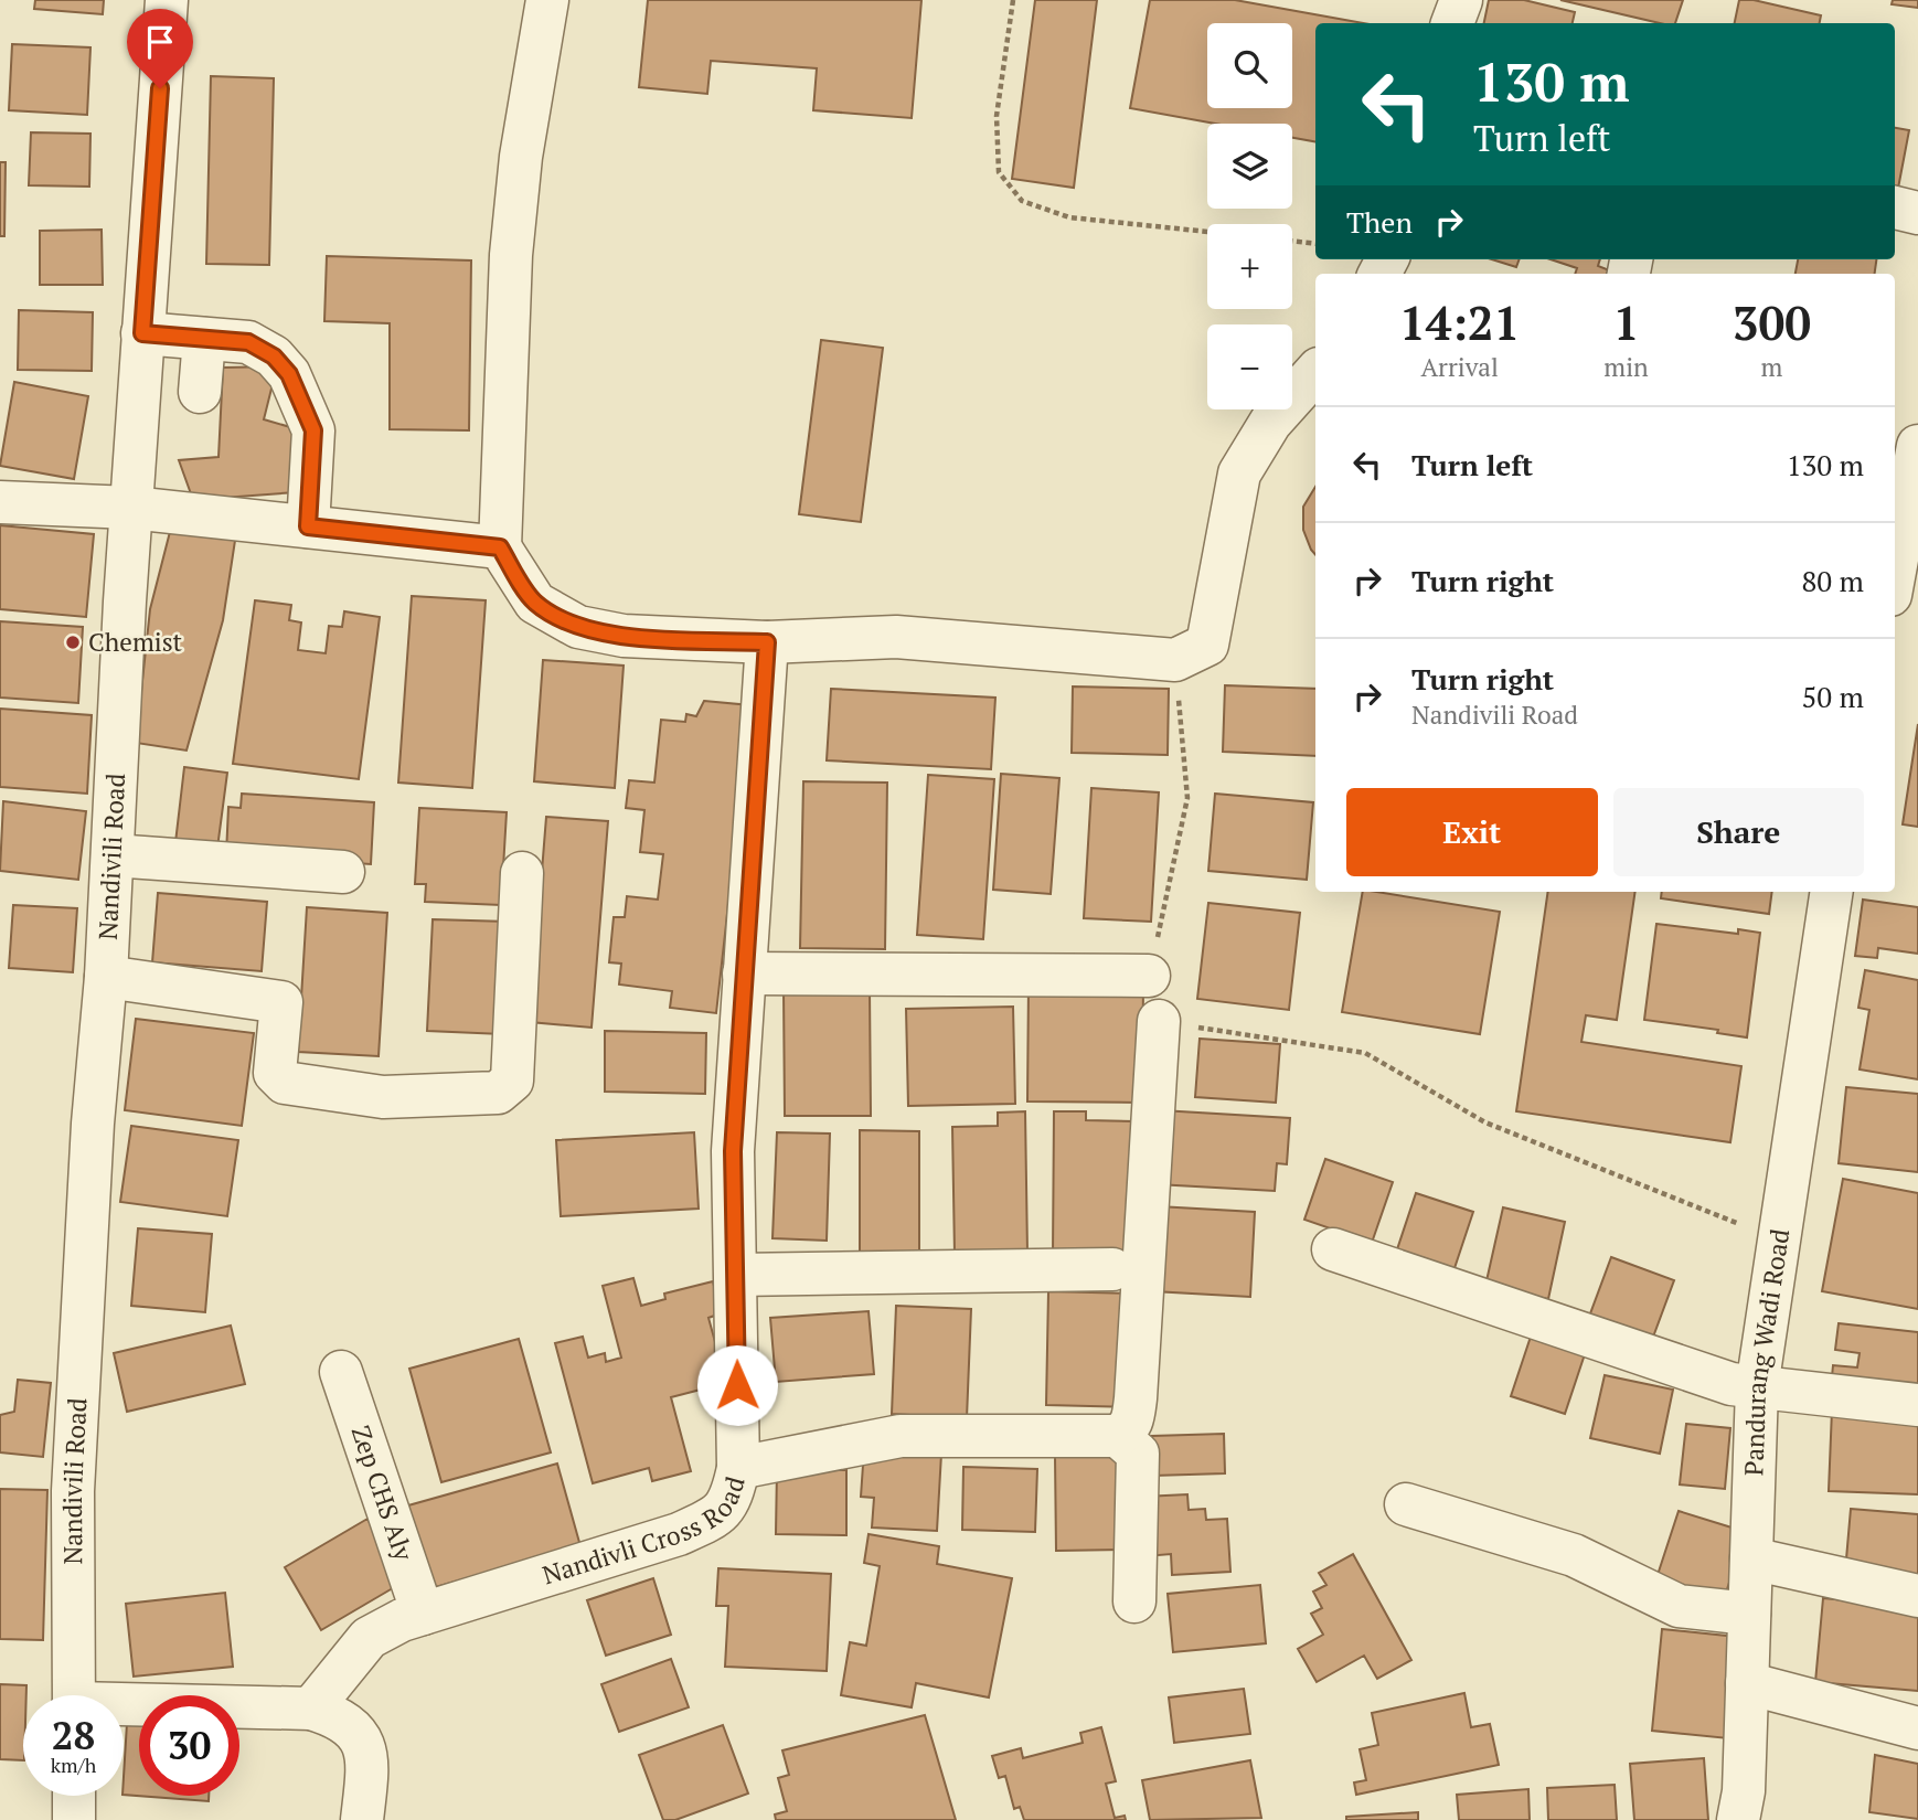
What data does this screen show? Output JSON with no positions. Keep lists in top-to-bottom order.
{
  "streets": {
    "street": [
      "Nandivili Road",
      "Pandurang Wadi Road",
      "Zep CHS Aly",
      "Nandivli Cross Road"
    ]
  },
  "crossings": [
    ["Zep CHS Aly", "Nandivli Cross Road"]
  ],
  "places": ["Chemist"],
  "page": {
    "map_buttons": ["+", "−"],
    "turn": ["130 m", "Turn left"],
    "then": "Then",
    "eta": [
      "14:21",
      "Arrival",
      "1",
      "min",
      "300",
      "m"
    ],
    "list": [
      {
        "name": "Turn left",
        "value": "130 m"
      },
      {
        "name": "Turn right",
        "value": "80 m"
      },
      {
        "name": "Turn right",
        "note": "Nandivili Road",
        "value": "50 m"
      }
    ],
    "buttons": ["Exit", "Share"],
    "speed": "28 km/h",
    "limit": "30"
  }
}
